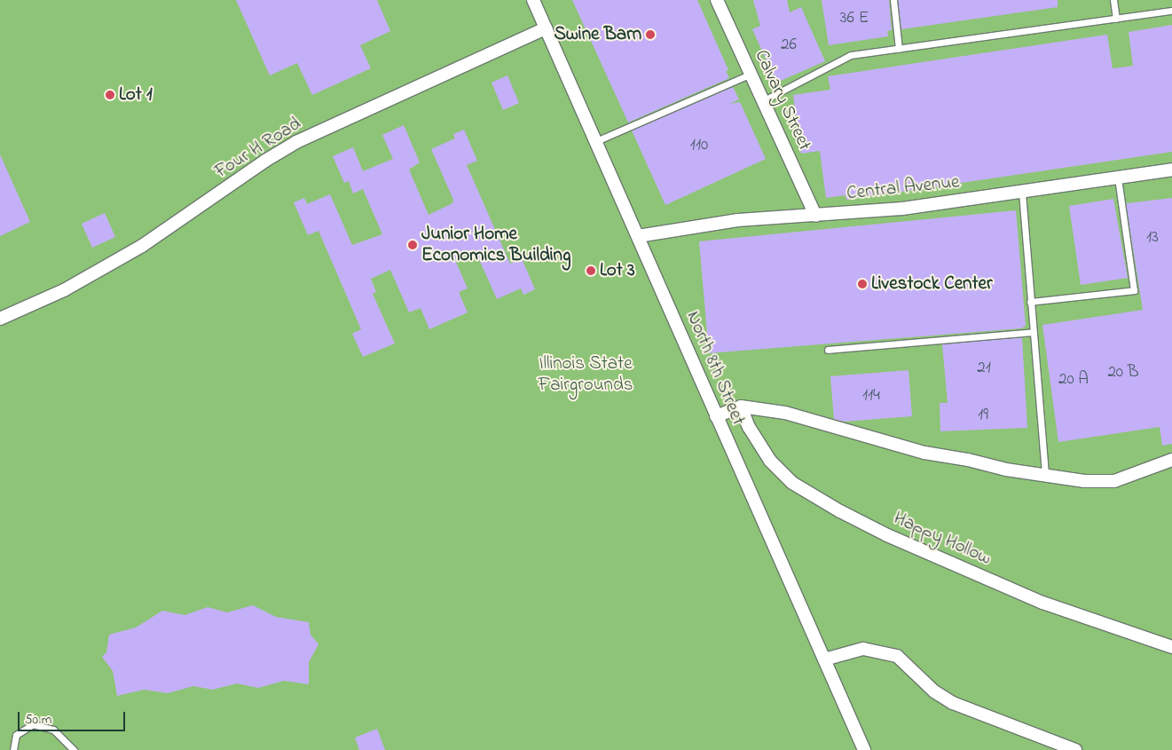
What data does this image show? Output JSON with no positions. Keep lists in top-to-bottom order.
{
  "streets": {
    "street": [
      "Calvary Street",
      "Four H Road",
      "Central Avenue",
      "North 8th Street",
      "Happy Hollow"
    ]
  },
  "crossings": [
    ["Calvary Street", "Central Avenue"],
    ["Four H Road", "North 8th Street"],
    ["Central Avenue", "North 8th Street"]
  ],
  "parks": ["Illinois State Fairgrounds"],
  "places": [
    "Swine Barn",
    "Lot 1",
    "Junior Home Economics Building",
    "Lot 3",
    "Livestock Center"
  ],
  "house_numbers": [
    "36 E",
    "26",
    "110",
    "13",
    "21",
    "20 B",
    "20 A",
    "114",
    "19"
  ],
  "scale_bar": "50 m"
}
